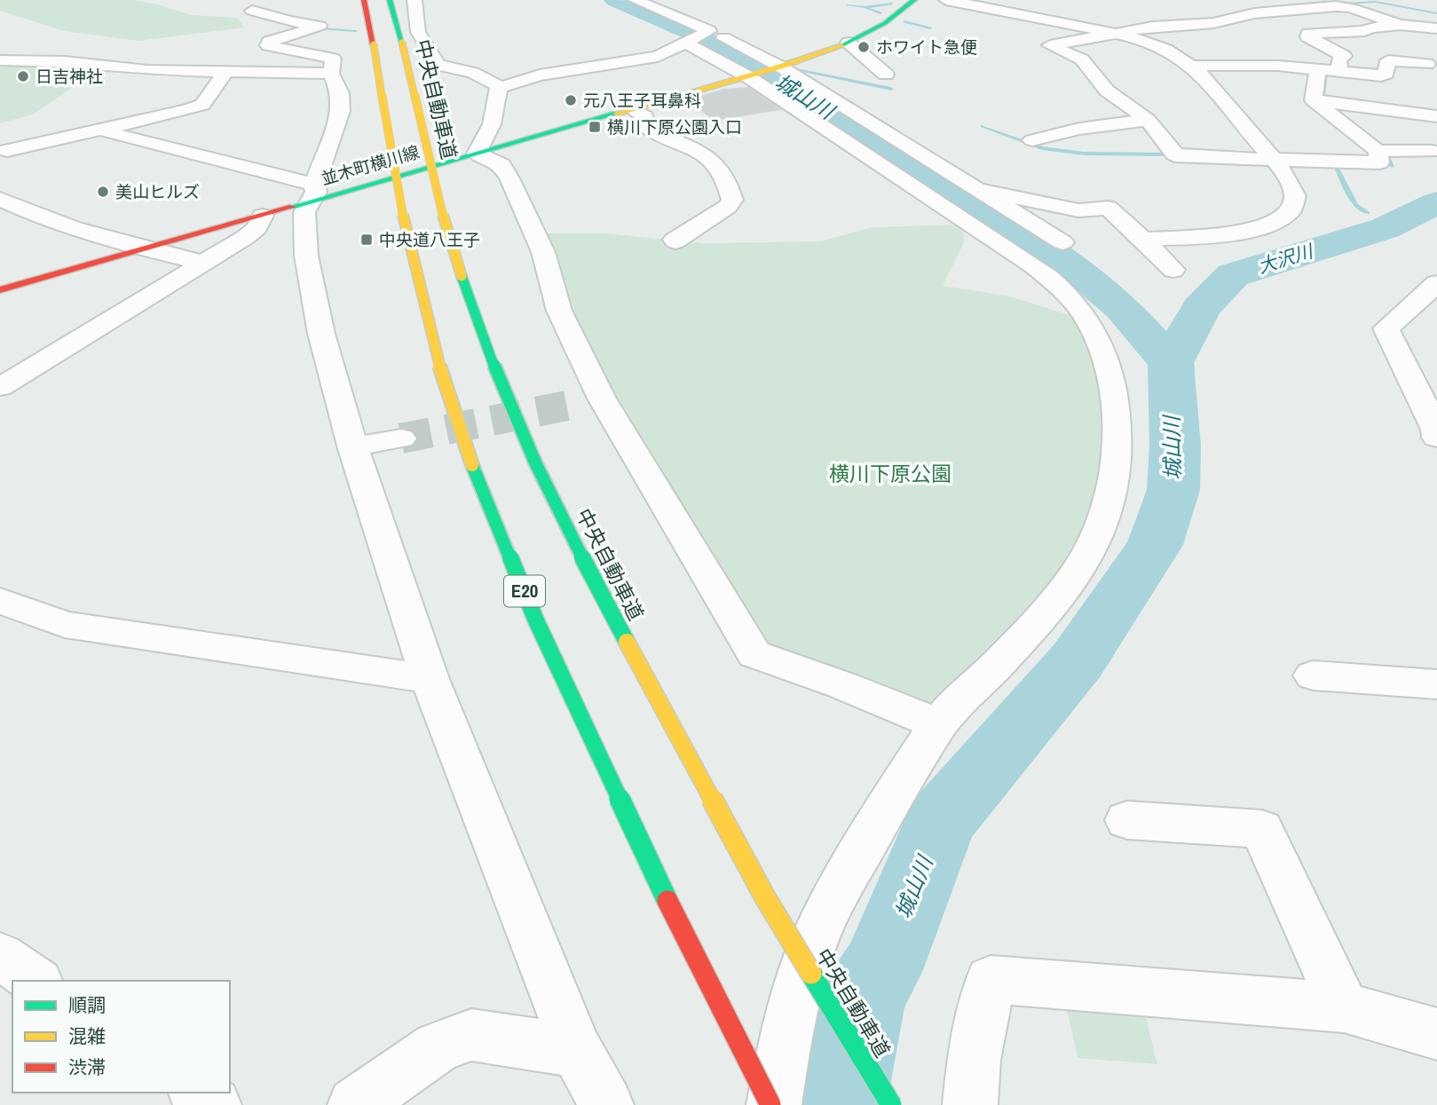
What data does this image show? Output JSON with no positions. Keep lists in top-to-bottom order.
{
  "streets": {
    "main road": ["中央自動車道", "並木町横川線", "E20"]
  },
  "water": ["城山川", "大沢川"],
  "parks": ["横川下原公園"],
  "places": {
    "other": [
      "ホワイト急便",
      "日吉神社",
      "元八王子耳鼻科",
      "美山ヒルズ"
    ],
    "transit": ["横川下原公園入口", "中央道八王子"]
  },
  "legend": ["順調", "混雑", "渋滞"]
}
